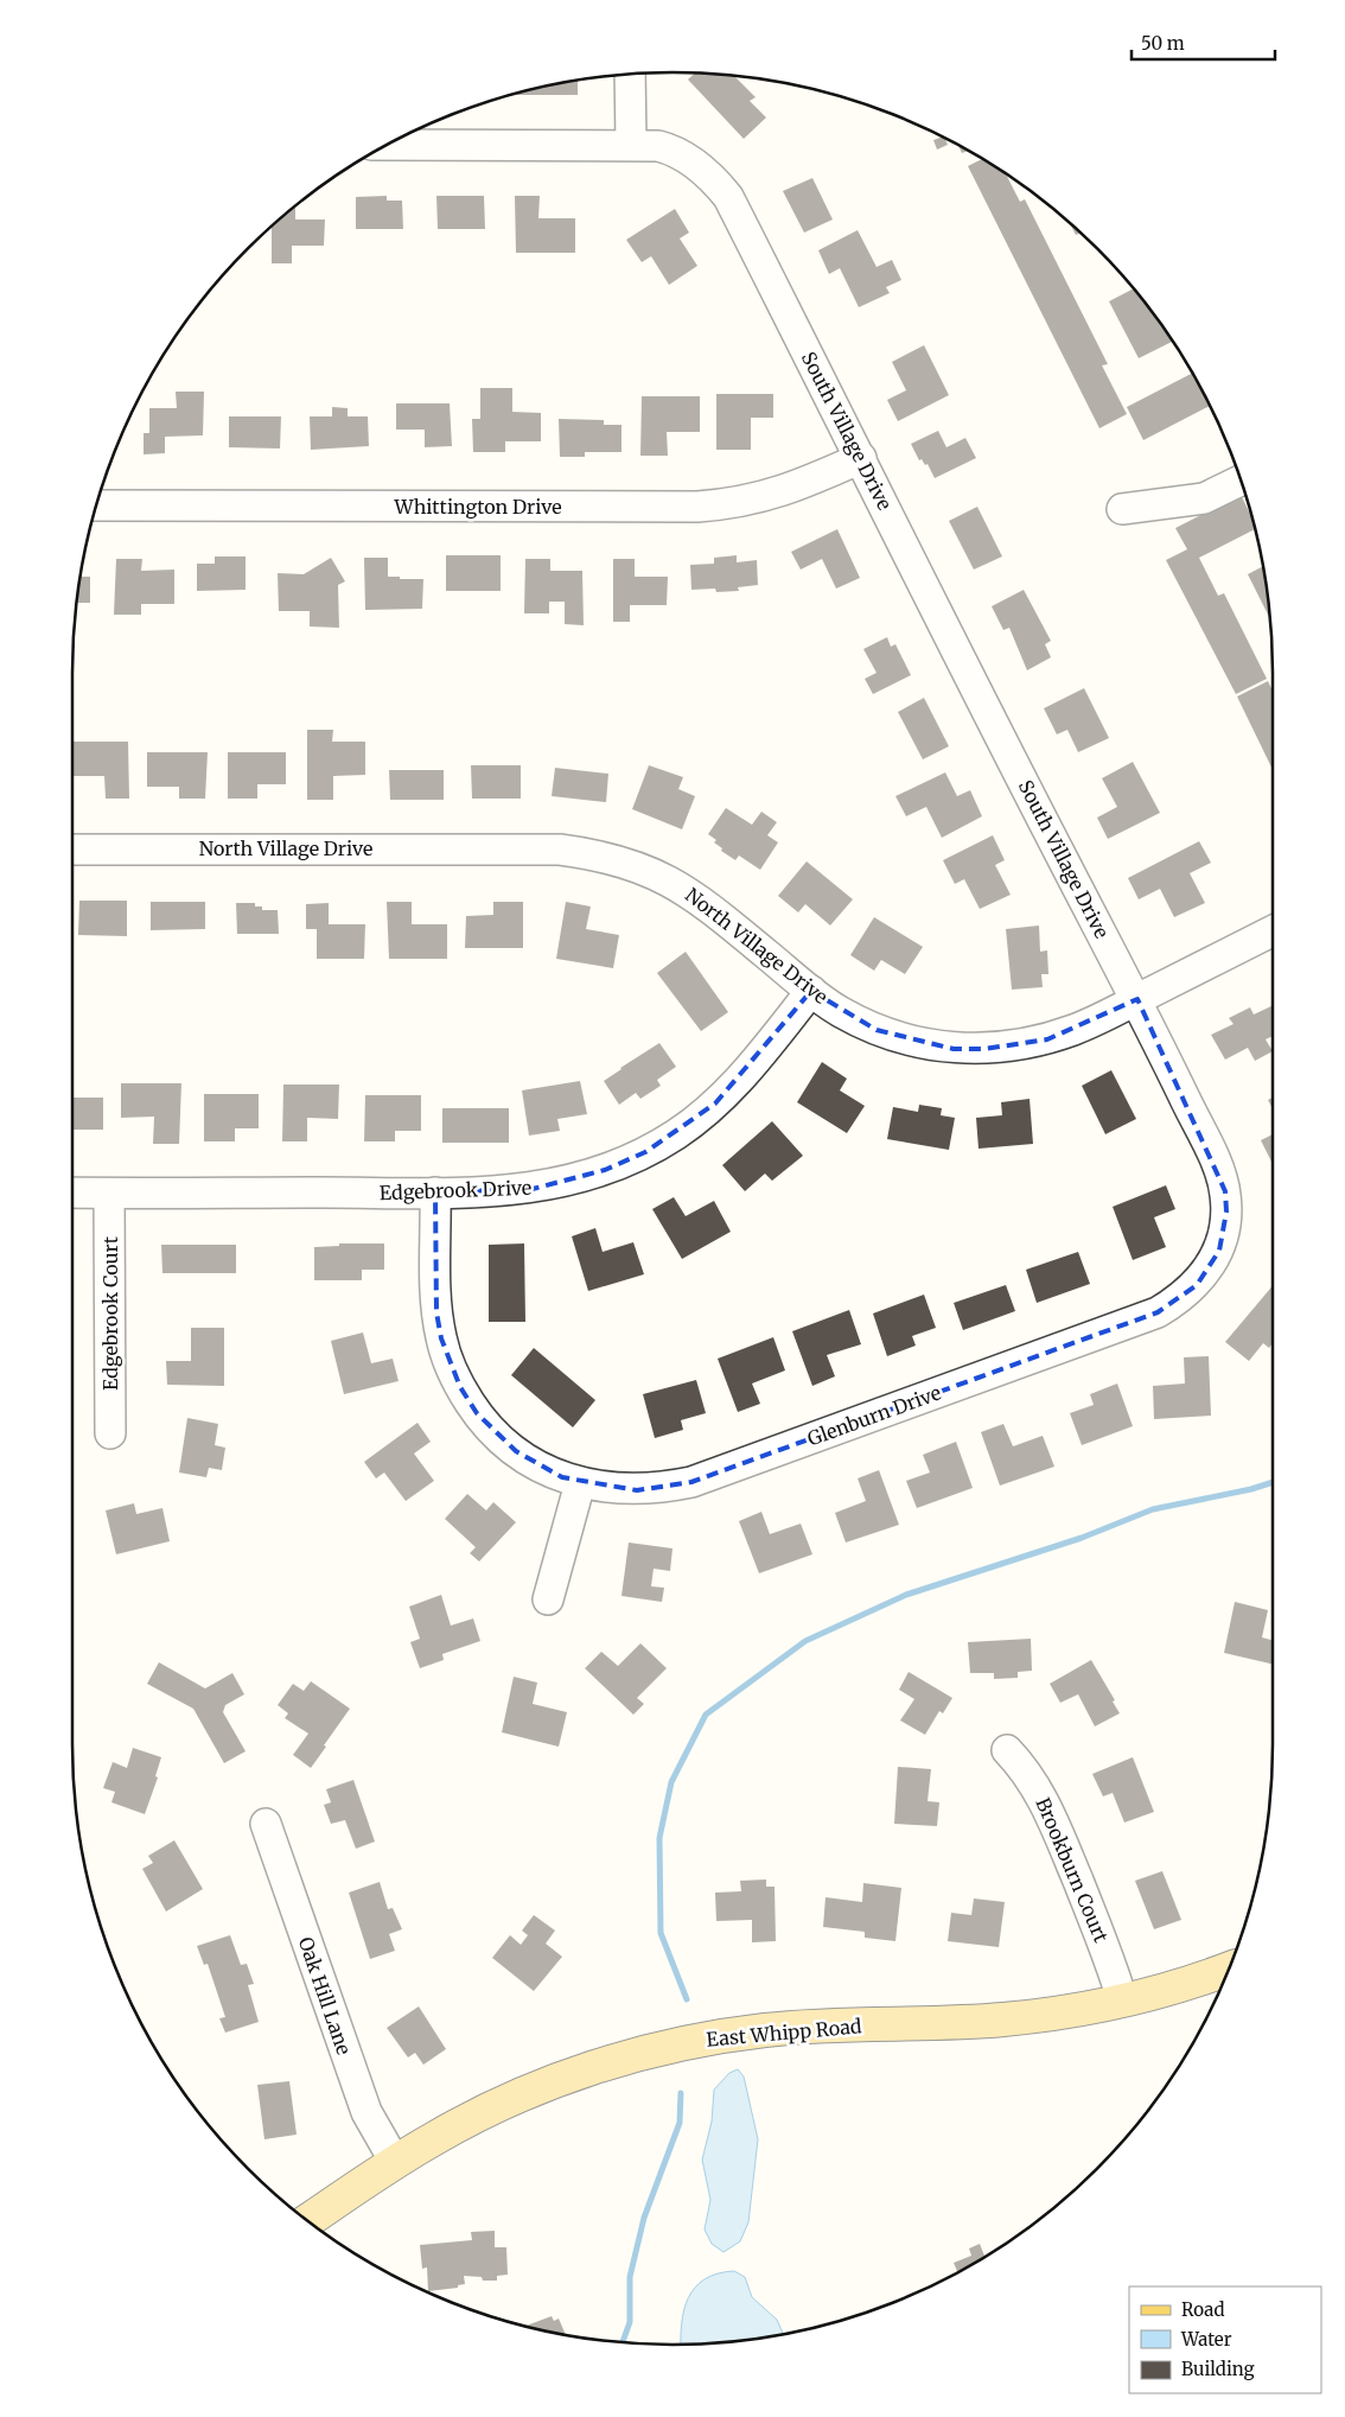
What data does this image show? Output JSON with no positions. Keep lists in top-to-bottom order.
{
  "streets": {
    "main road": ["East Whipp Road"],
    "street": [
      "South Village Drive",
      "Whittington Drive",
      "North Village Drive",
      "Edgebrook Drive",
      "Edgebrook Court",
      "Glenburn Drive",
      "Brookburn Court",
      "Oak Hill Lane"
    ]
  },
  "crossings": [
    ["South Village Drive", "Whittington Drive"],
    ["South Village Drive", "North Village Drive"],
    ["South Village Drive", "Glenburn Drive"],
    ["North Village Drive", "Edgebrook Drive"],
    ["North Village Drive", "Glenburn Drive"],
    ["Edgebrook Drive", "Edgebrook Court"],
    ["Edgebrook Drive", "Glenburn Drive"],
    ["Brookburn Court", "East Whipp Road"],
    ["Oak Hill Lane", "East Whipp Road"]
  ],
  "legend": ["Road", "Water", "Building"],
  "scale_bar": "50 m"
}
